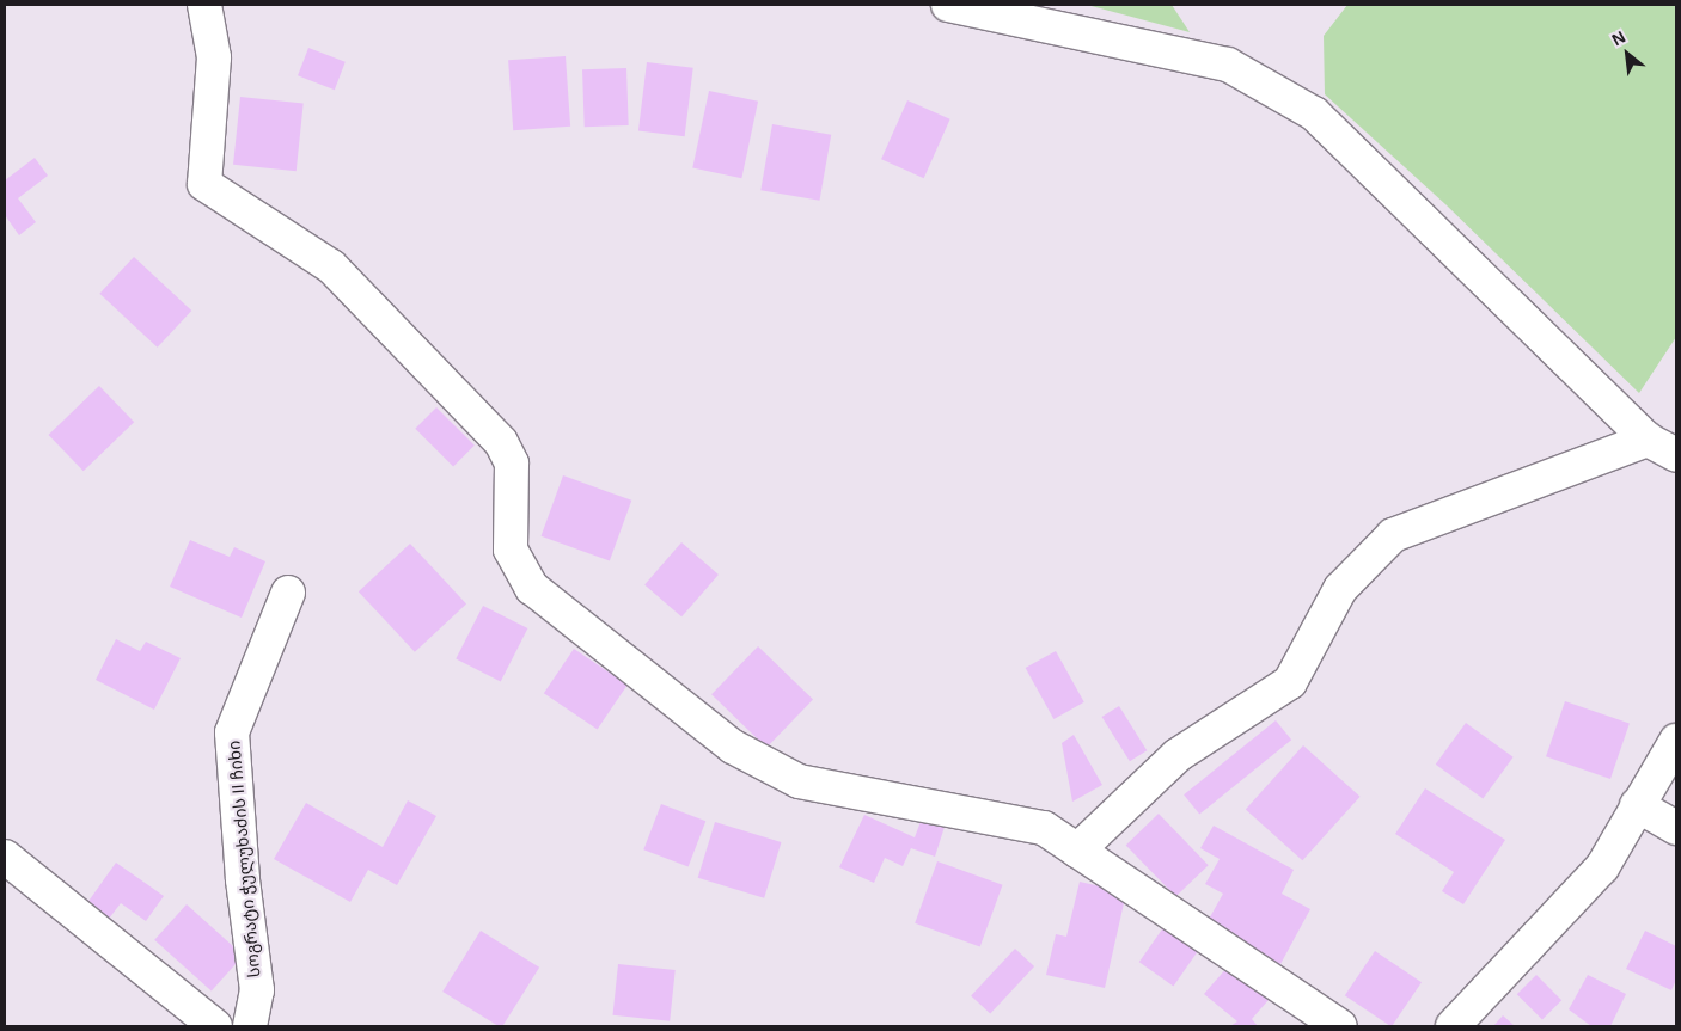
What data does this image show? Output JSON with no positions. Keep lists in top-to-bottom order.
{
  "streets": {
    "street": ["სოგრატი ჭულუხაძის II ჩიხი"]
  },
  "north": "top left"
}
